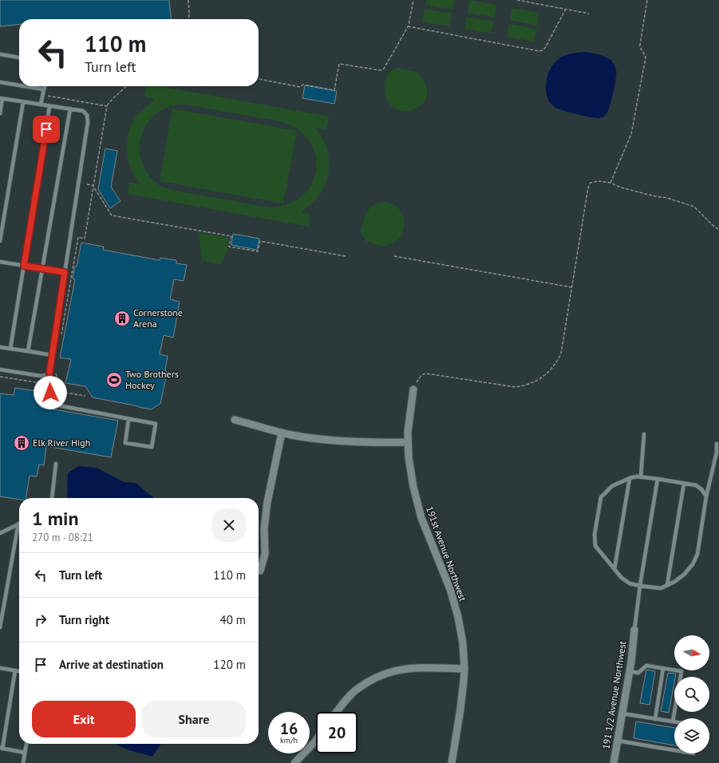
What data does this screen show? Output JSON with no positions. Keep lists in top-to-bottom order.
{
  "streets": {
    "street": ["191st Avenue Northwest", "191 1/2 Avenue Northwest"]
  },
  "places": {
    "building": ["Cornerstone Arena", "Elk River High"],
    "sports": ["Two Brothers Hockey"]
  },
  "north": "right",
  "page": {
    "turn": ["110 m", "Turn left"],
    "heading": ["1 min", "270 m · 08:21"],
    "list": [
      {
        "name": "Turn left",
        "value": "110 m"
      },
      {
        "name": "Turn right",
        "value": "40 m"
      },
      {
        "name": "Arrive at destination",
        "value": "120 m"
      }
    ],
    "buttons": ["Exit", "Share"],
    "speed": "16 km/h",
    "limit": "20"
  }
}
